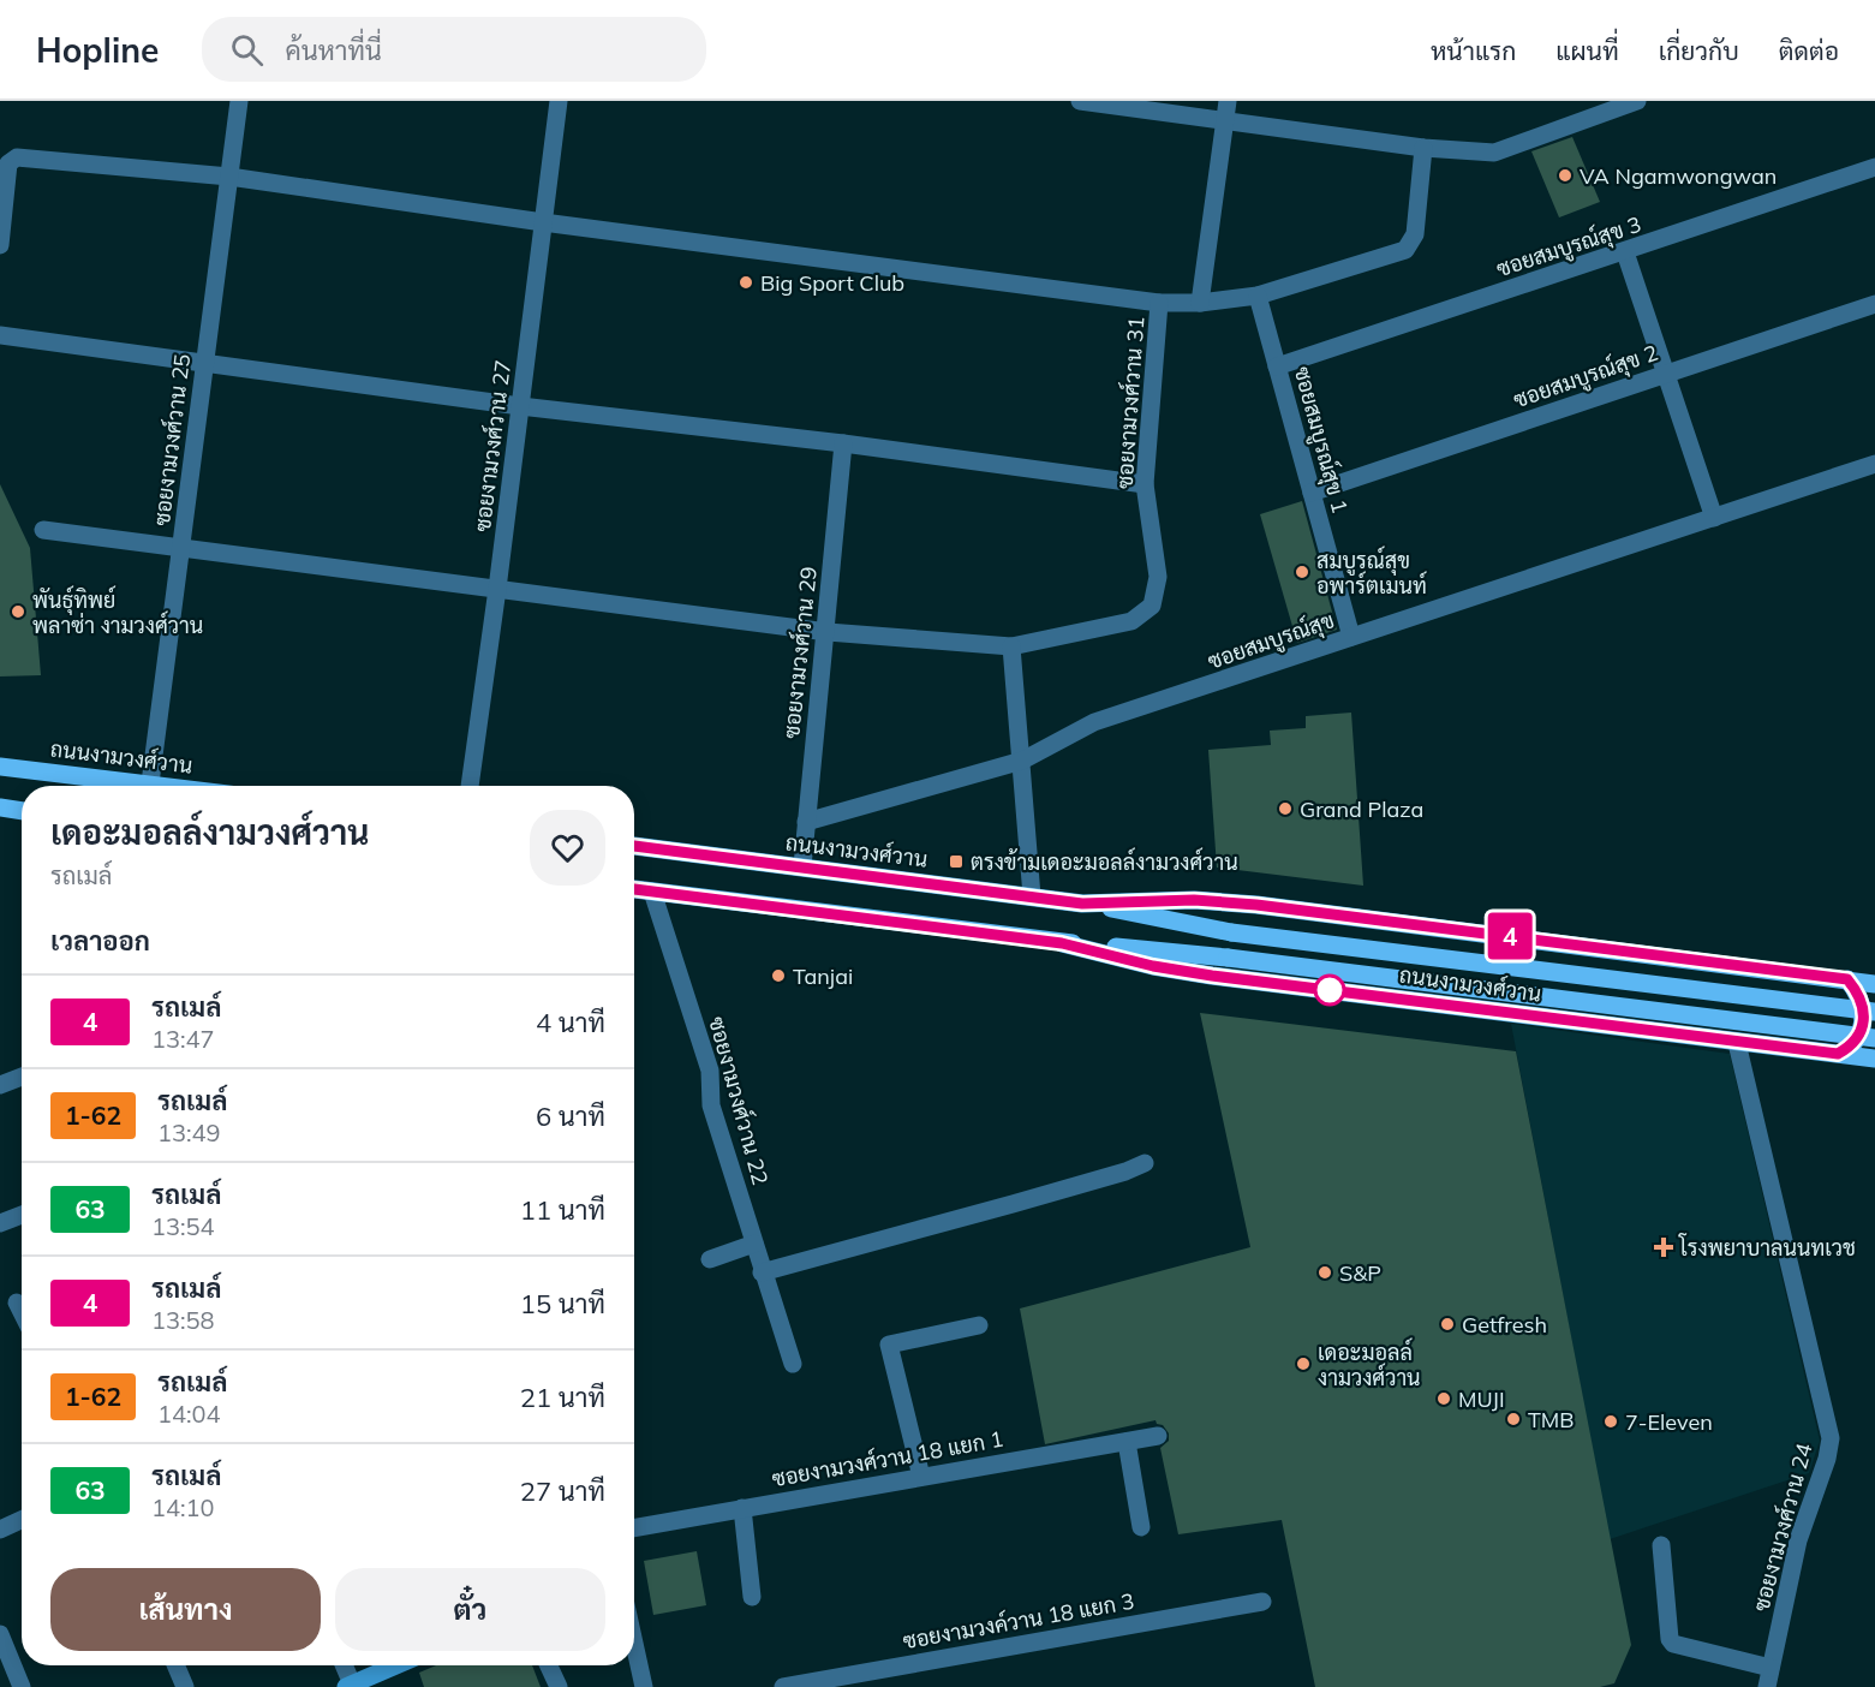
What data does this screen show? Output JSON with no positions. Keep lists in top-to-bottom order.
{
  "streets": {
    "main road": ["ถนนงามวงศ์วาน"],
    "street": [
      "ซอยสมบูรณ์สุข 3",
      "ซอยสมบูรณ์สุข 2",
      "ซอยงามวงศ์วาน 31",
      "ซอยงามวงศ์วาน 25",
      "ซอยสมบูรณ์สุข 1",
      "ซอยงามวงศ์วาน 27",
      "ซอยสมบูรณ์สุข",
      "ซอยงามวงศ์วาน 29",
      "ซอยงามวงศ์วาน 22",
      "ซอยงามวงศ์วาน 18 แยก 1",
      "ซอยงามวงศ์วาน 24",
      "ซอยงามวงค์วาน 18 แยก 3"
    ]
  },
  "crossings": [
    ["ซอยสมบูรณ์สุข 3", "ซอยสมบูรณ์สุข 1"],
    ["ซอยสมบูรณ์สุข 2", "ซอยสมบูรณ์สุข 1"],
    ["ซอยงามวงศ์วาน 31", "ซอยงามวงศ์วาน 25"],
    ["ซอยงามวงศ์วาน 31", "ซอยสมบูรณ์สุข 1"],
    ["ซอยงามวงศ์วาน 31", "ซอยงามวงศ์วาน 27"],
    ["ซอยงามวงศ์วาน 31", "ซอยงามวงศ์วาน 29"],
    ["ซอยงามวงศ์วาน 25", "ถนนงามวงศ์วาน"],
    ["ซอยสมบูรณ์สุข 1", "ซอยสมบูรณ์สุข"],
    ["ซอยสมบูรณ์สุข", "ซอยงามวงศ์วาน 29"],
    ["ซอยงามวงศ์วาน 29", "ถนนงามวงศ์วาน"],
    ["ถนนงามวงศ์วาน", "ซอยงามวงศ์วาน 22"],
    ["ถนนงามวงศ์วาน", "ซอยงามวงศ์วาน 24"]
  ],
  "places": {
    "other": [
      "VA Ngamwongwan",
      "Big Sport Club",
      "สมบูรณ์สุข อพาร์ตเมนท์",
      "พันธุ์ทิพย์ พลาซ่า งามวงศ์วาน",
      "Grand Plaza",
      "Tanjai",
      "S&P",
      "Getfresh",
      "เดอะมอลล์ งามวงศ์วาน",
      "MUJI",
      "TMB",
      "7-Eleven"
    ],
    "transit": ["ตรงข้ามเดอะมอลล์งามวงศ์วาน"],
    "health": ["โรงพยาบาลนนทเวช"]
  },
  "lines": ["bus line 4"],
  "page": {
    "header": "Hopline",
    "search": "ค้นหาที่นี่",
    "nav": [
      "หน้าแรก",
      "แผนที่",
      "เกี่ยวกับ",
      "ติดต่อ"
    ],
    "on_map": "4",
    "heading": [
      ["เดอะมอลล์งามวงศ์วาน", "รถเมล์"],
      "เวลาออก"
    ],
    "list": [
      {
        "mark": "4",
        "name": "รถเมล์",
        "note": "13:47",
        "value": "4 นาที"
      },
      {
        "mark": "1-62",
        "name": "รถเมล์",
        "note": "13:49",
        "value": "6 นาที"
      },
      {
        "mark": "63",
        "name": "รถเมล์",
        "note": "13:54",
        "value": "11 นาที"
      },
      {
        "mark": "4",
        "name": "รถเมล์",
        "note": "13:58",
        "value": "15 นาที"
      },
      {
        "mark": "1-62",
        "name": "รถเมล์",
        "note": "14:04",
        "value": "21 นาที"
      },
      {
        "mark": "63",
        "name": "รถเมล์",
        "note": "14:10",
        "value": "27 นาที"
      }
    ],
    "buttons": ["เส้นทาง", "ตั๋ว"]
  }
}
